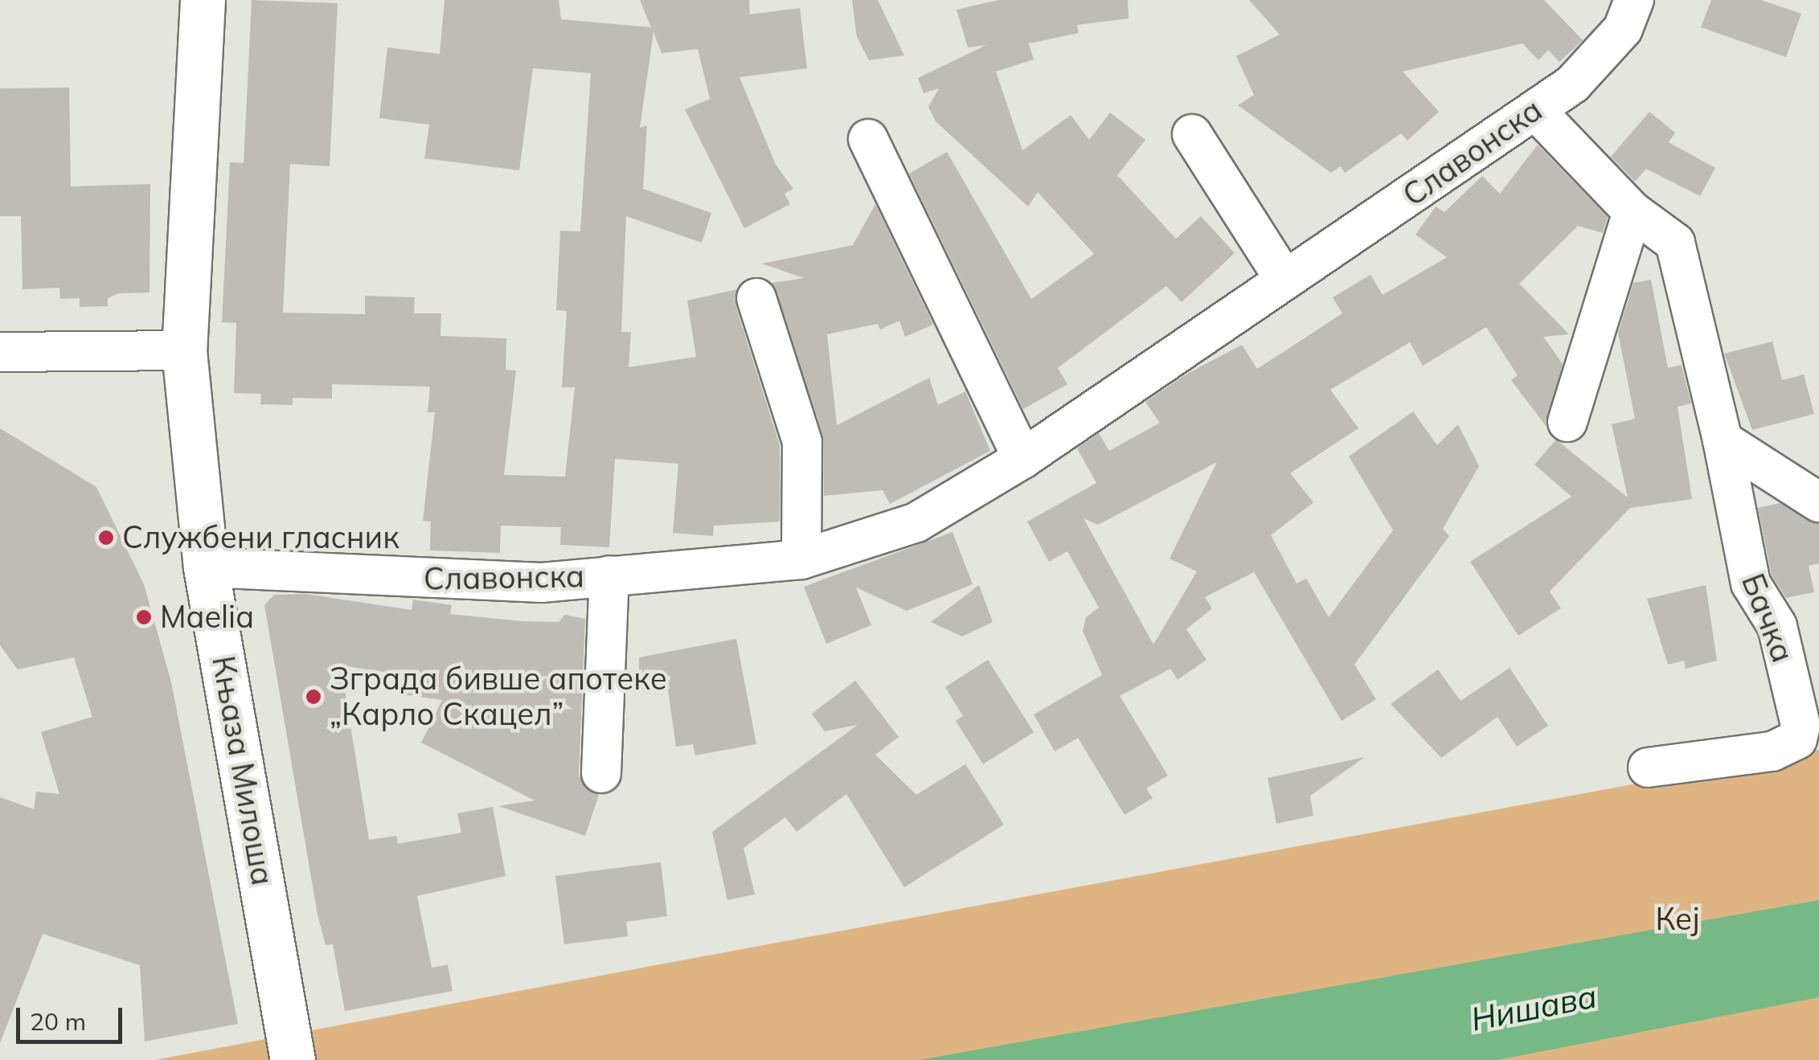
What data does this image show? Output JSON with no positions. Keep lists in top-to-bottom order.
{
  "streets": {
    "main road": ["Књаза Милоша"],
    "street": ["Славонска", "Бачка"]
  },
  "crossings": [
    ["Славонска", "Бачка"],
    ["Славонска", "Књаза Милоша"]
  ],
  "water": ["Нишава"],
  "parks": ["Кеј"],
  "places": ["Службени гласник", "Maelia", "Зграда бивше апотеке „Карло Скацел”"],
  "scale_bar": "20 m"
}
